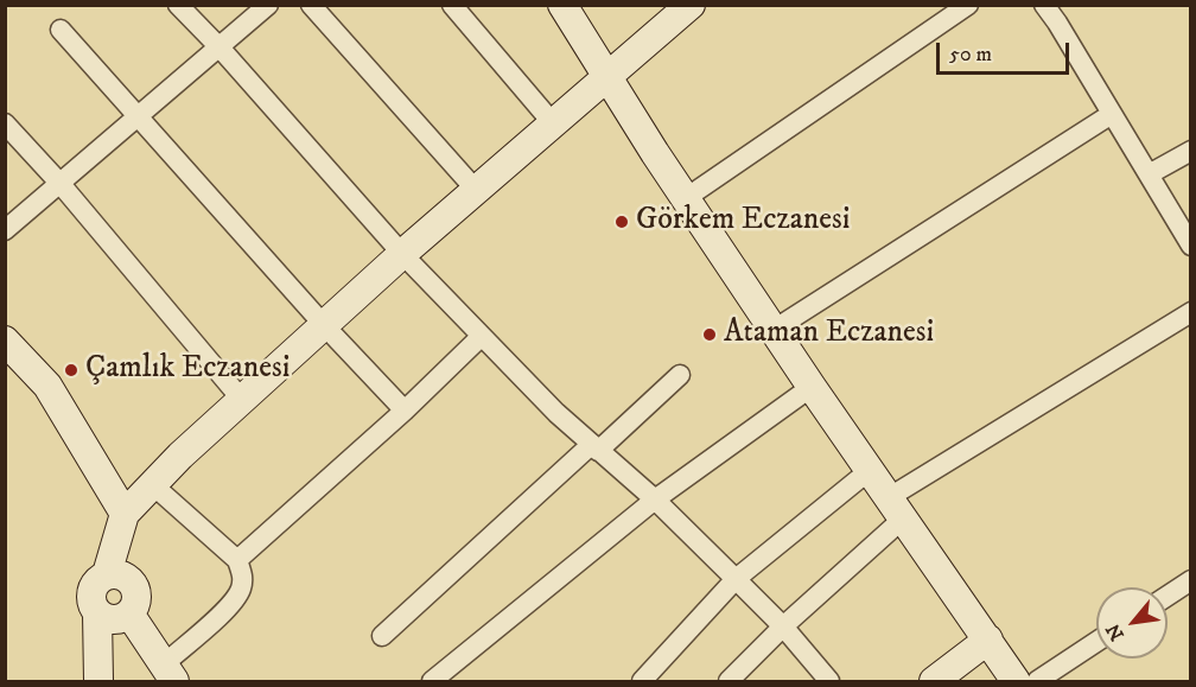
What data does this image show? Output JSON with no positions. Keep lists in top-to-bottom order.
{
  "places": ["Görkem Eczanesi", "Ataman Eczanesi", "Çamlık Eczanesi"],
  "scale_bar": "50 m",
  "north": "bottom left"
}
